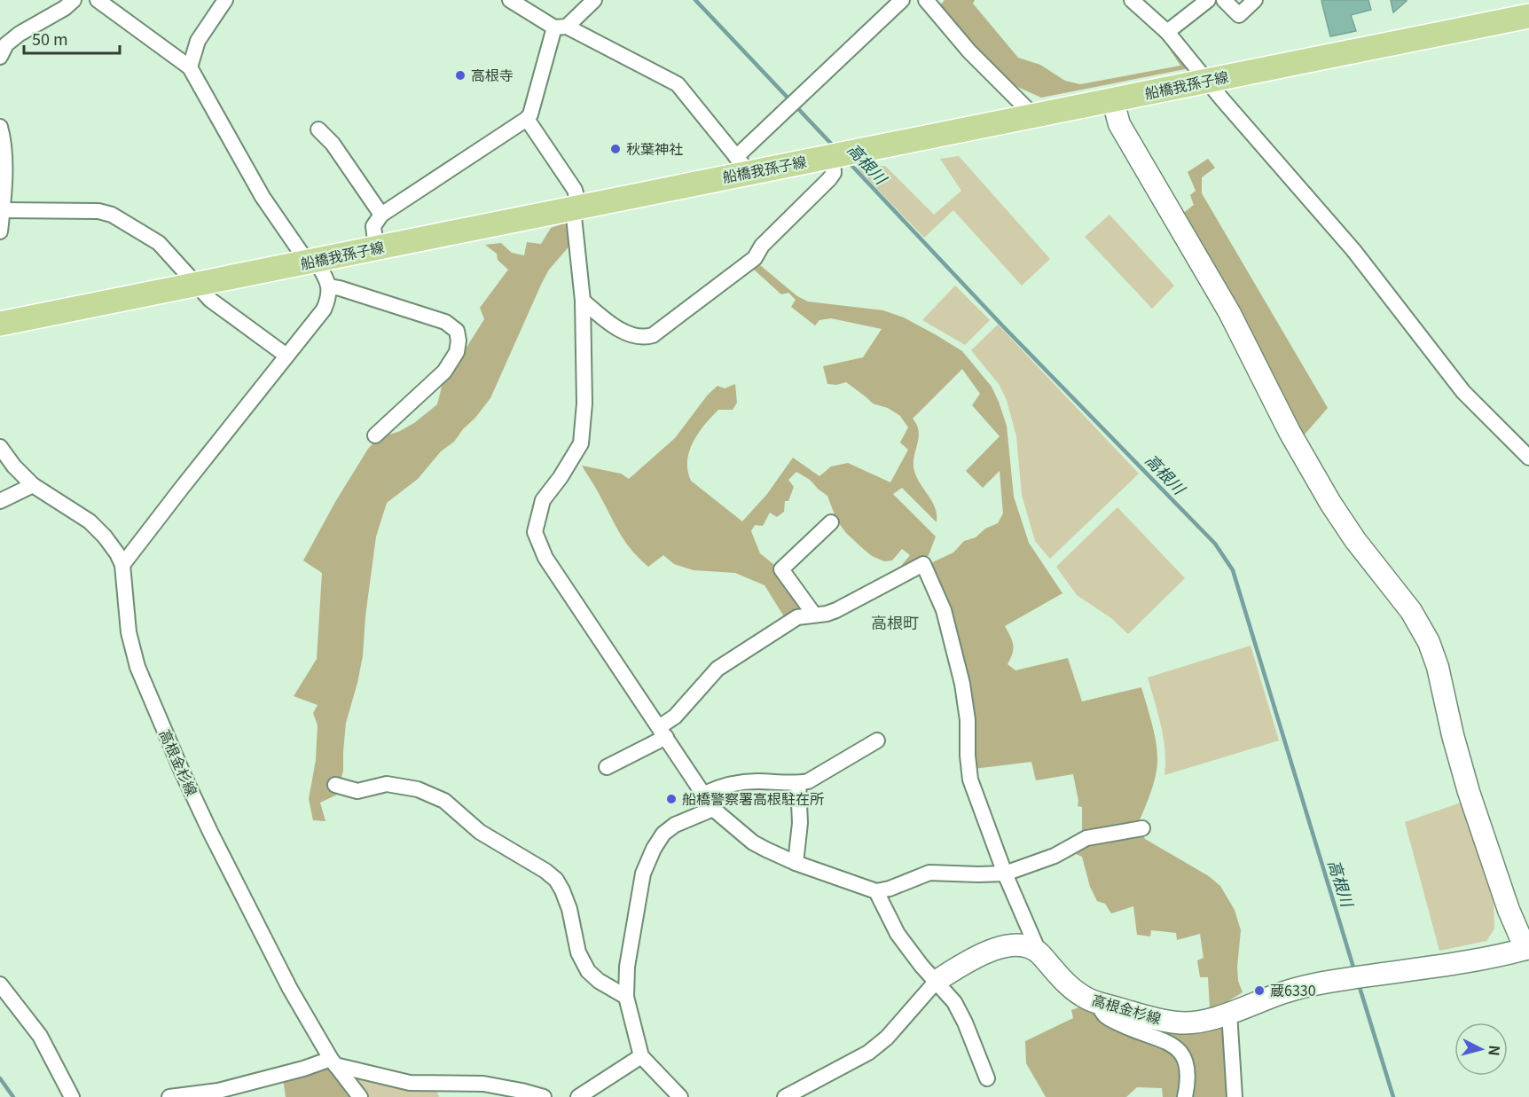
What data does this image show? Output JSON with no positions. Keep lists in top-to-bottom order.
{
  "streets": {
    "main road": ["船橋我孫子線"],
    "street": ["高根金杉線"]
  },
  "districts": ["高根町"],
  "water": ["高根川"],
  "places": [
    "高根寺",
    "秋葉神社",
    "船橋警察署高根駐在所",
    "蔵6330"
  ],
  "scale_bar": "50 m",
  "north": "right"
}
